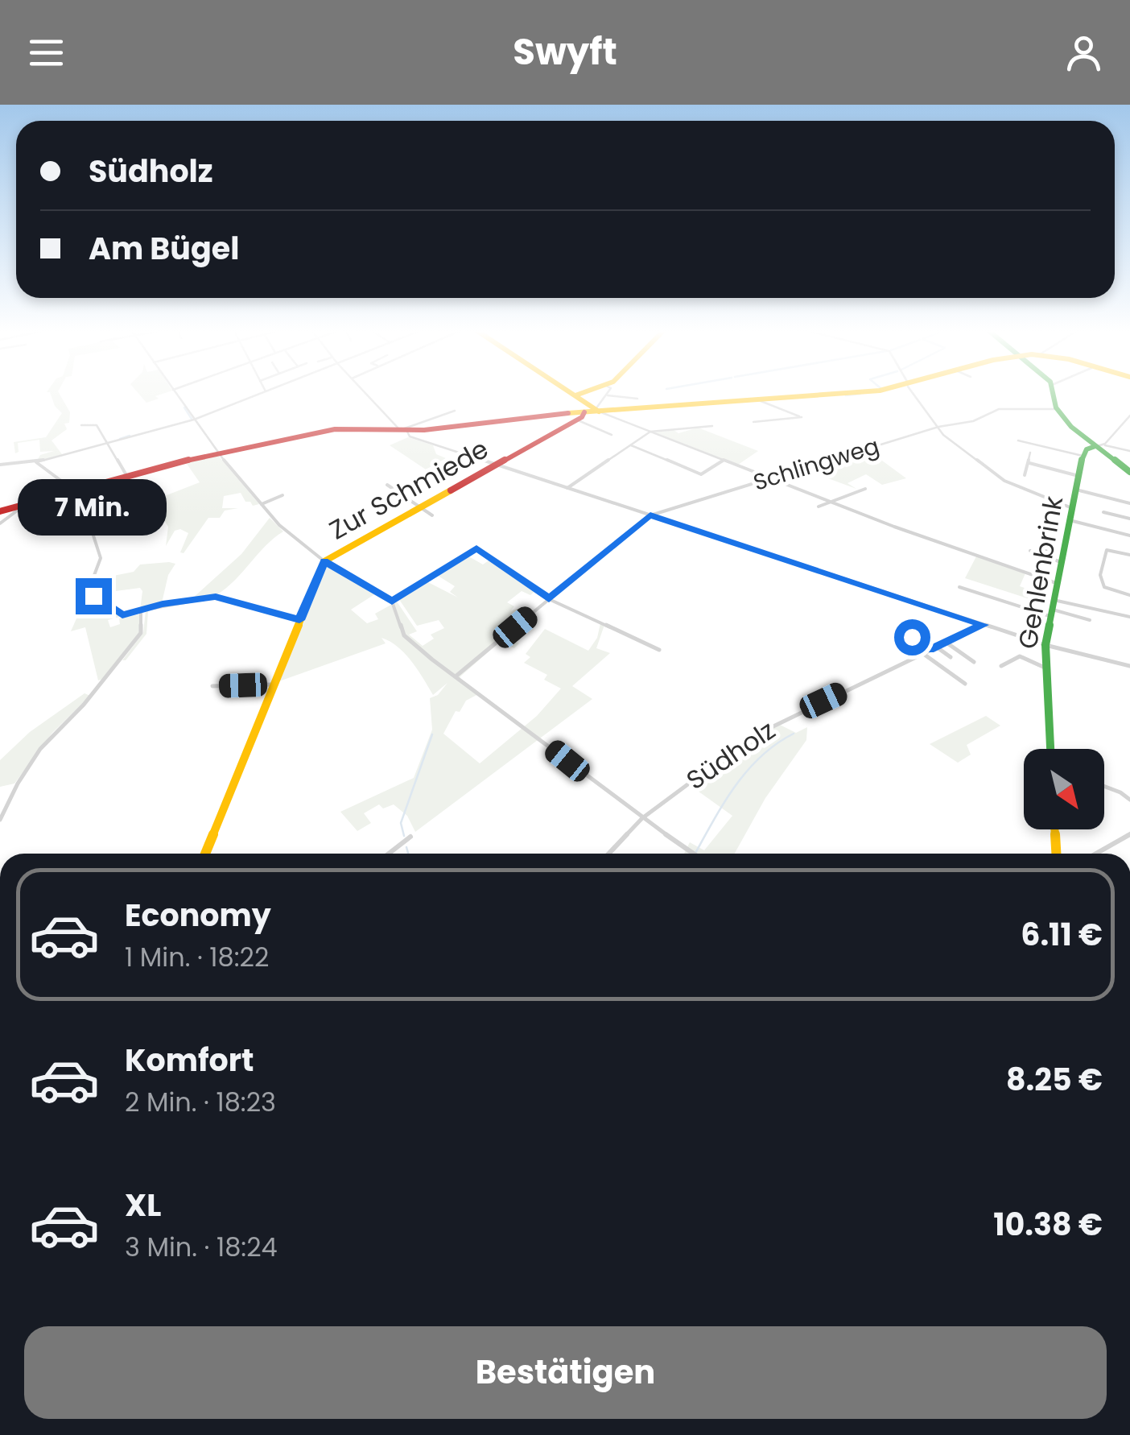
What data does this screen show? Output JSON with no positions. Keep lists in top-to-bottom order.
{
  "streets": {
    "street": [
      "Schlingweg",
      "Zur Schmiede",
      "Gehlenbrink",
      "Südholz"
    ]
  },
  "north": "bottom right",
  "page": {
    "header": "Swyft",
    "banner": ["Südholz", "Am Bügel"],
    "bubble": "7 Min.",
    "list": [
      {
        "name": "Economy",
        "note": "1 Min. · 18:22",
        "value": "6.11 €"
      },
      {
        "name": "Komfort",
        "note": "2 Min. · 18:23",
        "value": "8.25 €"
      },
      {
        "name": "XL",
        "note": "3 Min. · 18:24",
        "value": "10.38 €"
      }
    ],
    "buttons": "Bestätigen"
  }
}
